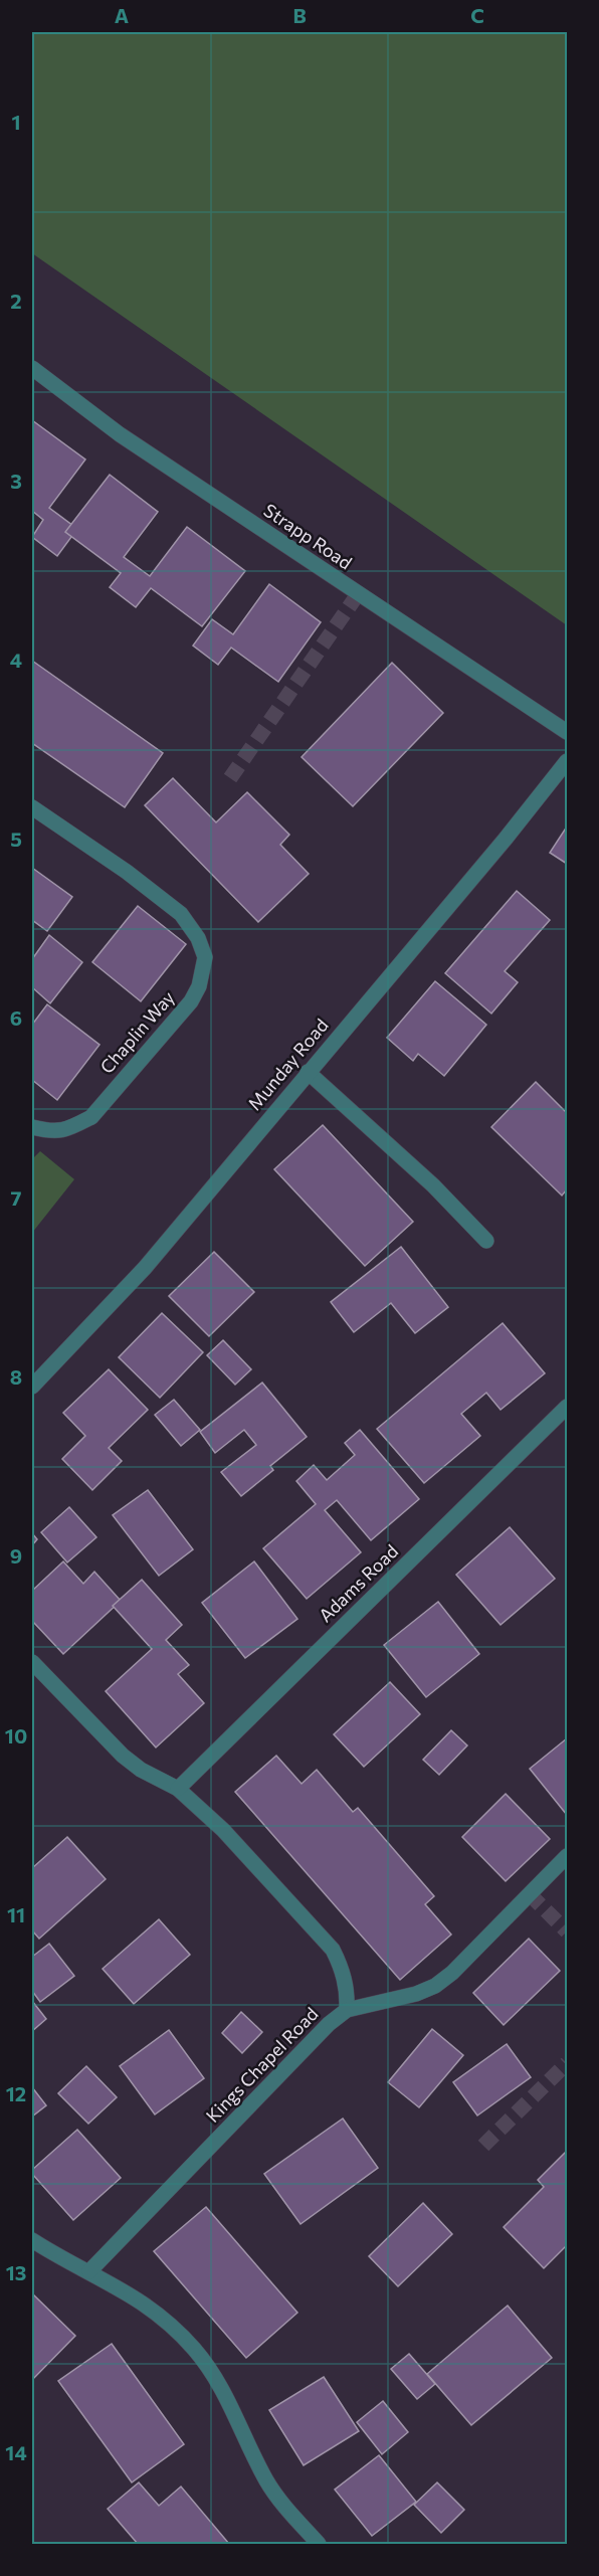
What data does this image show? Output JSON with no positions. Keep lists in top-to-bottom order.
{
  "streets": {
    "street": [
      "Strapp Road",
      "Chaplin Way",
      "Munday Road",
      "Adams Road",
      "Kings Chapel Road"
    ]
  },
  "grid": {
    "columns": ["A", "B", "C"],
    "rows": [
      "1",
      "2",
      "3",
      "4",
      "5",
      "6",
      "7",
      "8",
      "9",
      "10",
      "11",
      "12",
      "13",
      "14"
    ]
  }
}
